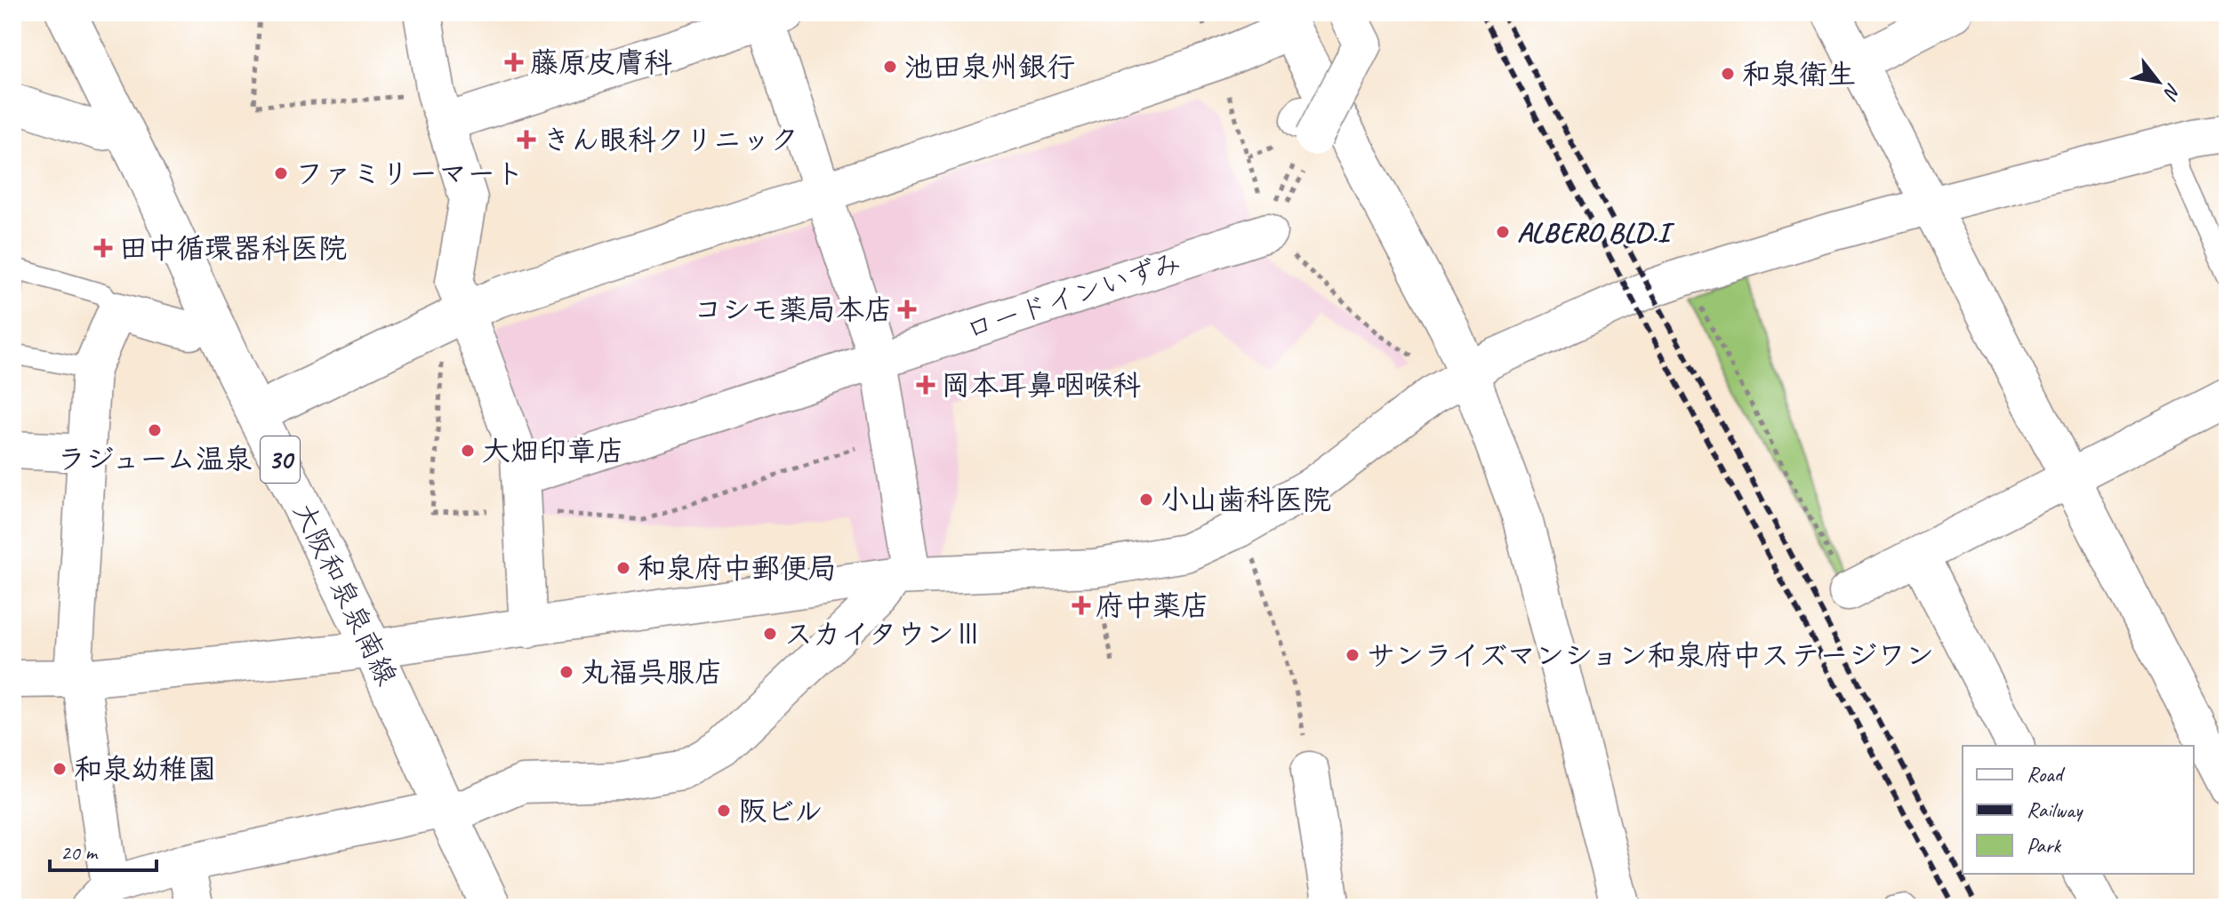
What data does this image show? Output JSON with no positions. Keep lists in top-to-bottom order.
{
  "streets": {
    "street": ["ロードインいずみ", "30", "大阪和泉泉南線"]
  },
  "places": {
    "health": [
      "藤原皮膚科",
      "きん眼科クリニック",
      "田中循環器科医院",
      "コシモ薬局本店",
      "岡本耳鼻咽喉科",
      "府中薬店"
    ],
    "other": [
      "池田泉州銀行",
      "和泉衛生",
      "ファミリーマート",
      "ALBERO BLD.I",
      "ラジューム温泉",
      "大畑印章店",
      "小山歯科医院",
      "和泉府中郵便局",
      "スカイタウンⅢ",
      "サンライズマンション和泉府中ステージワン",
      "丸福呉服店",
      "和泉幼稚園",
      "阪ビル"
    ]
  },
  "legend": ["Road", "Railway", "Park"],
  "scale_bar": "20 m",
  "north": "bottom right"
}
